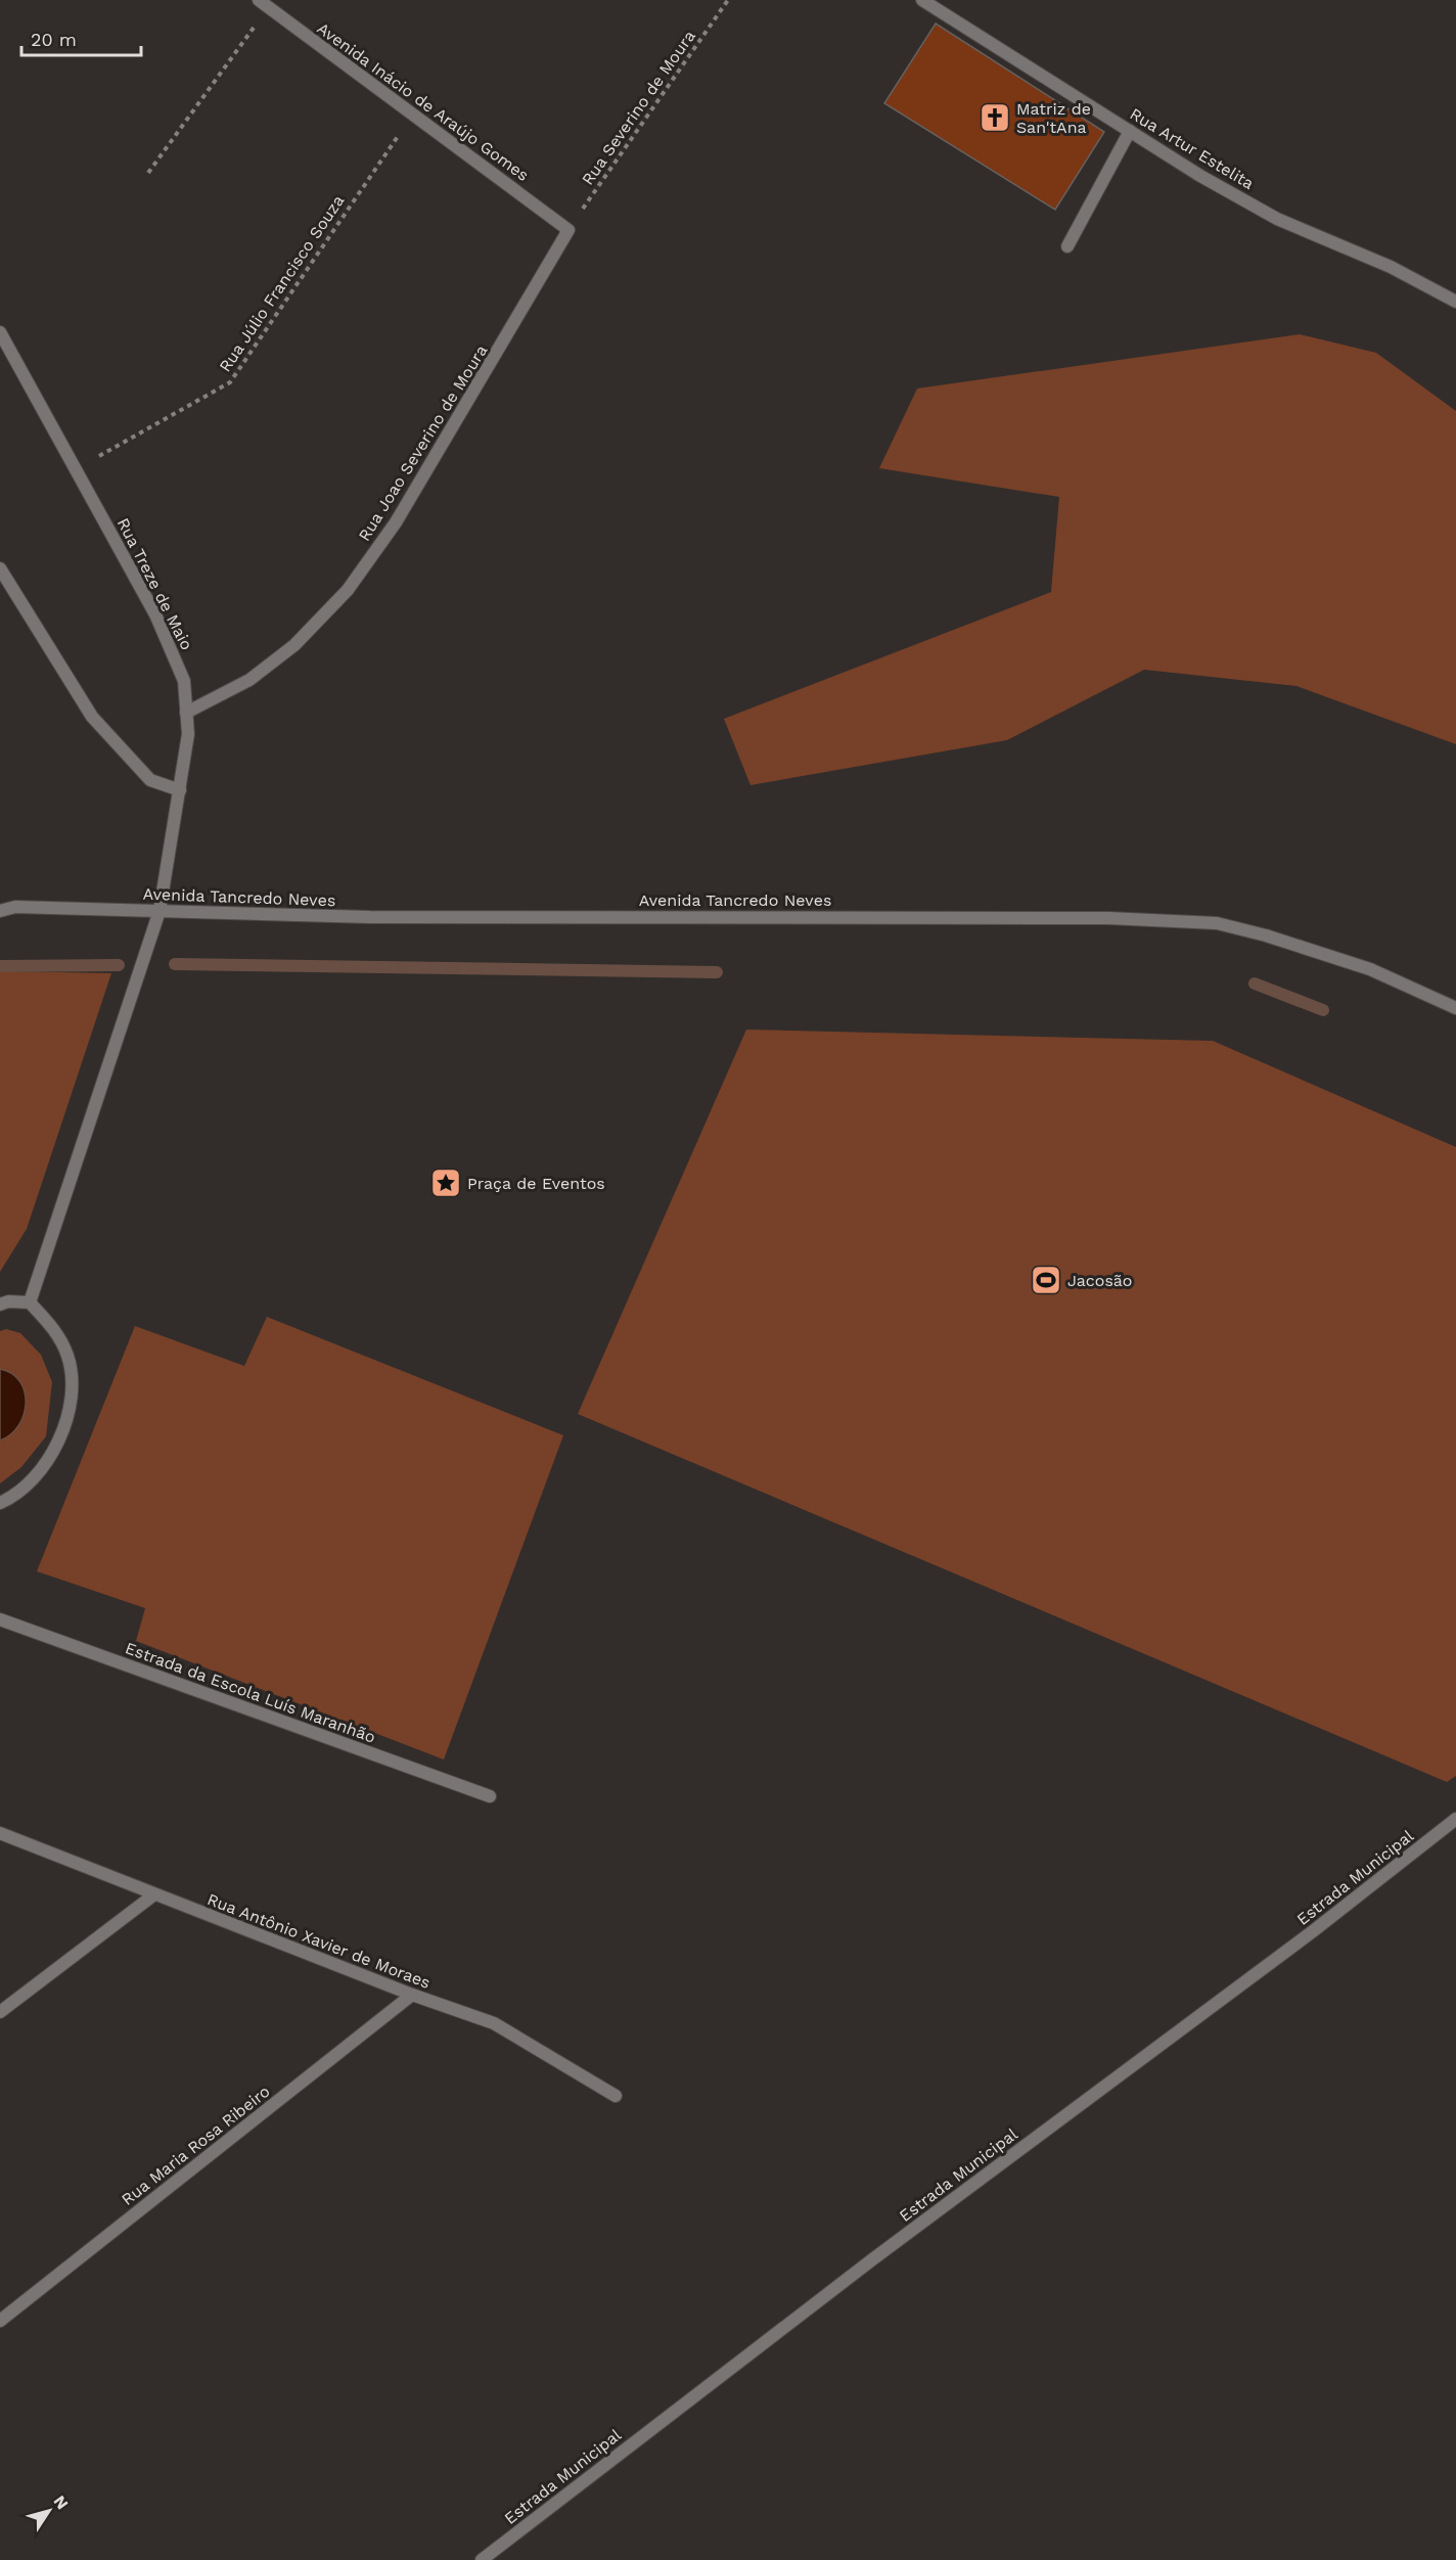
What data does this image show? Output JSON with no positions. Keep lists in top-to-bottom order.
{
  "streets": {
    "street": [
      "Avenida Inácio de Araújo Gomes",
      "Rua Artur Estelita",
      "Rua Joao Severino de Moura",
      "Rua Treze de Maio",
      "Avenida Tancredo Neves",
      "Estrada da Escola Luís Maranhão",
      "Estrada Municipal",
      "Rua Antônio Xavier de Moraes",
      "Rua Maria Rosa Ribeiro"
    ],
    "path": ["Rua Severino de Moura", "Rua Júlio Francisco Souza"]
  },
  "crossings": [
    ["Avenida Inácio de Araújo Gomes", "Rua Severino de Moura"],
    ["Avenida Inácio de Araújo Gomes", "Rua Júlio Francisco Souza"],
    ["Avenida Inácio de Araújo Gomes", "Rua Joao Severino de Moura"],
    ["Rua Severino de Moura", "Rua Joao Severino de Moura"],
    ["Rua Júlio Francisco Souza", "Rua Treze de Maio"],
    ["Rua Joao Severino de Moura", "Rua Treze de Maio"],
    ["Rua Treze de Maio", "Avenida Tancredo Neves"],
    ["Rua Antônio Xavier de Moraes", "Rua Maria Rosa Ribeiro"]
  ],
  "places": {
    "church": ["Matriz de San'tAna"],
    "place": ["Praça de Eventos"],
    "sports": ["Jacosão"]
  },
  "scale_bar": "20 m",
  "north": "top right"
}
